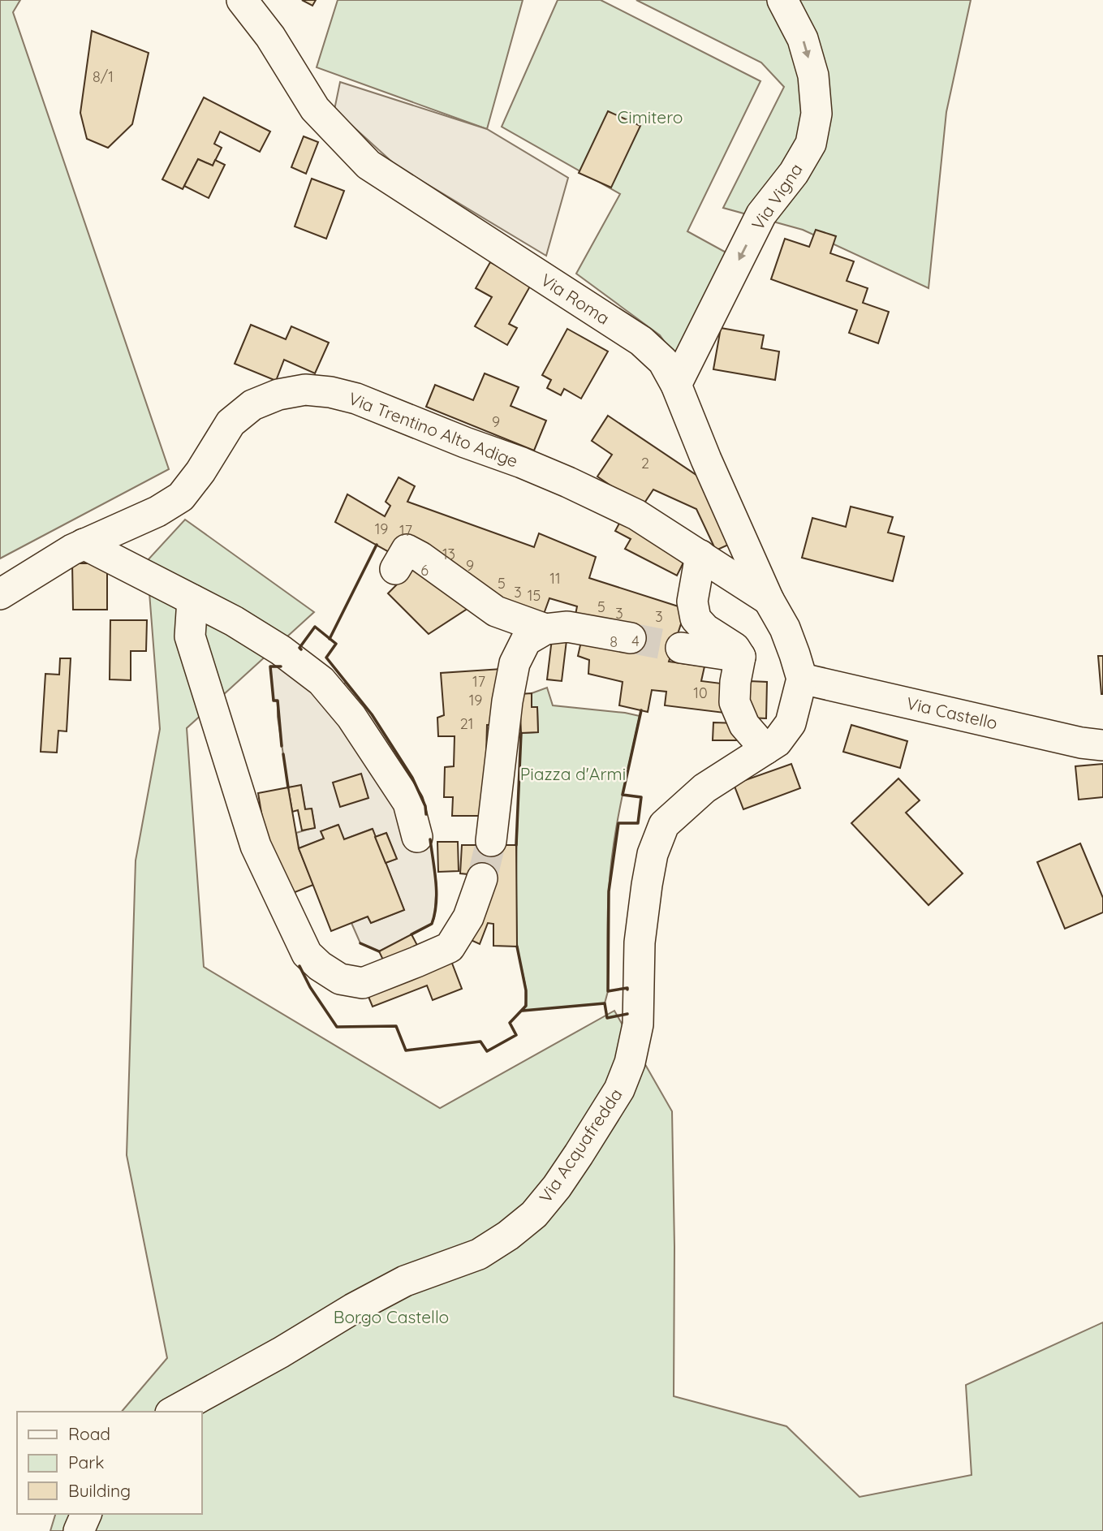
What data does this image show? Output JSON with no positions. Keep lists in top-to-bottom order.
{
  "streets": {
    "street": [
      "Via Vigna",
      "Via Roma",
      "Via Trentino Alto Adige",
      "Via Castello",
      "Via Acquafredda"
    ]
  },
  "crossings": [
    ["Via Vigna", "Via Roma"],
    ["Via Roma", "Via Trentino Alto Adige"],
    ["Via Roma", "Via Castello"],
    ["Via Roma", "Via Acquafredda"],
    ["Via Castello", "Via Acquafredda"]
  ],
  "one_way": ["Via Vigna"],
  "parks": ["Cimitero", "Piazza d'Armi", "Borgo Castello"],
  "house_numbers": [
    "8/1",
    "9",
    "2",
    "19",
    "17",
    "13",
    "9",
    "6",
    "11",
    "5",
    "3",
    "15",
    "5",
    "3",
    "3",
    "4",
    "8",
    "17",
    "10",
    "19",
    "21"
  ],
  "legend": ["Road", "Park", "Building"]
}
